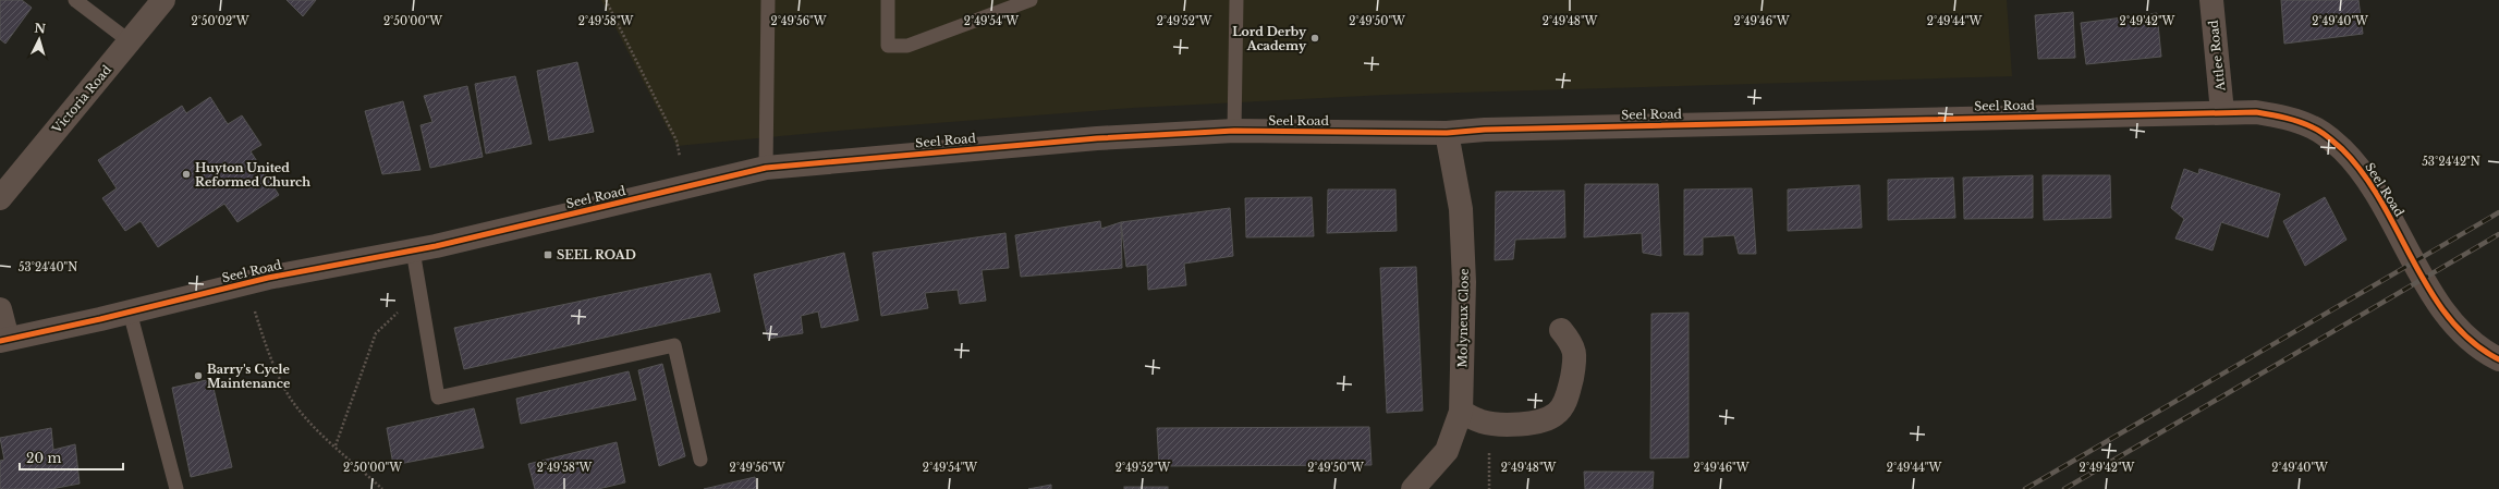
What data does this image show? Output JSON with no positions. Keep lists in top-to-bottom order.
{
  "streets": {
    "street": [
      "Attlee Road",
      "Victoria Road",
      "Seel Road",
      "Molyneux Close"
    ]
  },
  "crossings": [
    ["Attlee Road", "Seel Road"],
    ["Seel Road", "Molyneux Close"]
  ],
  "places": {
    "other": ["Lord Derby Academy", "Huyton United Reformed Church", "Barry's Cycle Maintenance"],
    "transit": ["SEEL ROAD"]
  },
  "scale_bar": "20 m",
  "north": "top",
  "coordinates": [
    "2°50'02\"W",
    "2°50'00\"W",
    "2°49'58\"W",
    "2°49'56\"W",
    "2°49'54\"W",
    "2°49'52\"W",
    "2°49'50\"W",
    "2°49'48\"W",
    "2°49'46\"W",
    "2°49'44\"W",
    "2°49'42\"W",
    "2°49'40\"W",
    "53°24'42\"N",
    "53°24'40\"N"
  ]
}
